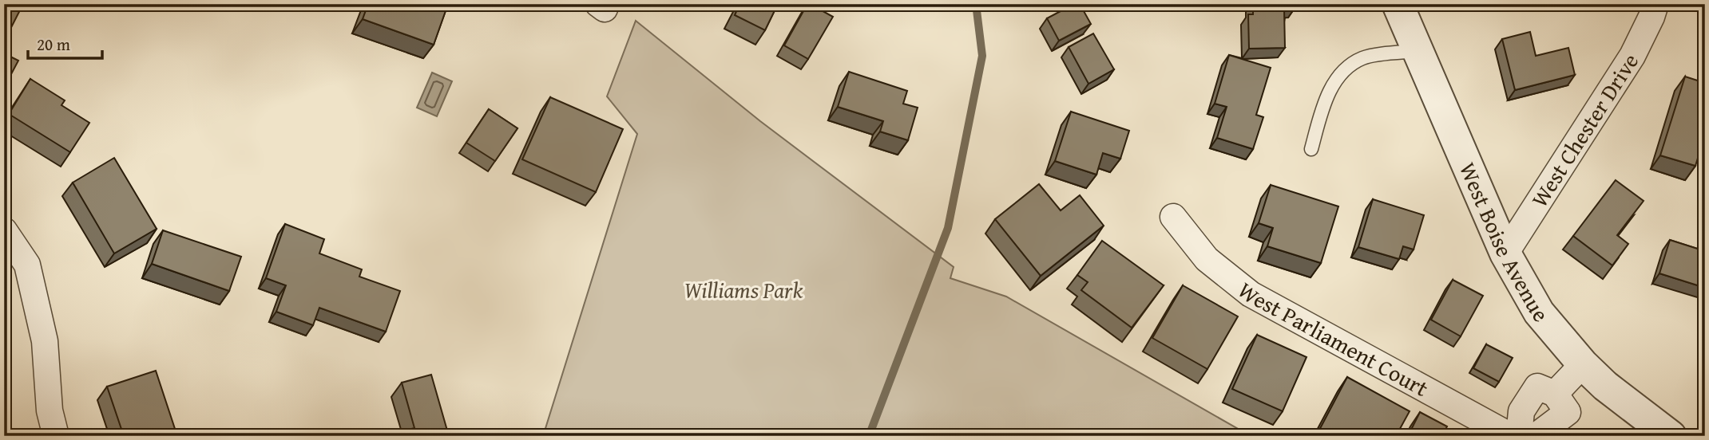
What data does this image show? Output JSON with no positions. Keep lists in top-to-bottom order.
{
  "streets": {
    "street": ["West Chester Drive", "West Boise Avenue", "West Parliament Court"]
  },
  "crossings": [
    ["West Chester Drive", "West Boise Avenue"]
  ],
  "parks": ["Williams Park"],
  "scale_bar": "20 m"
}
